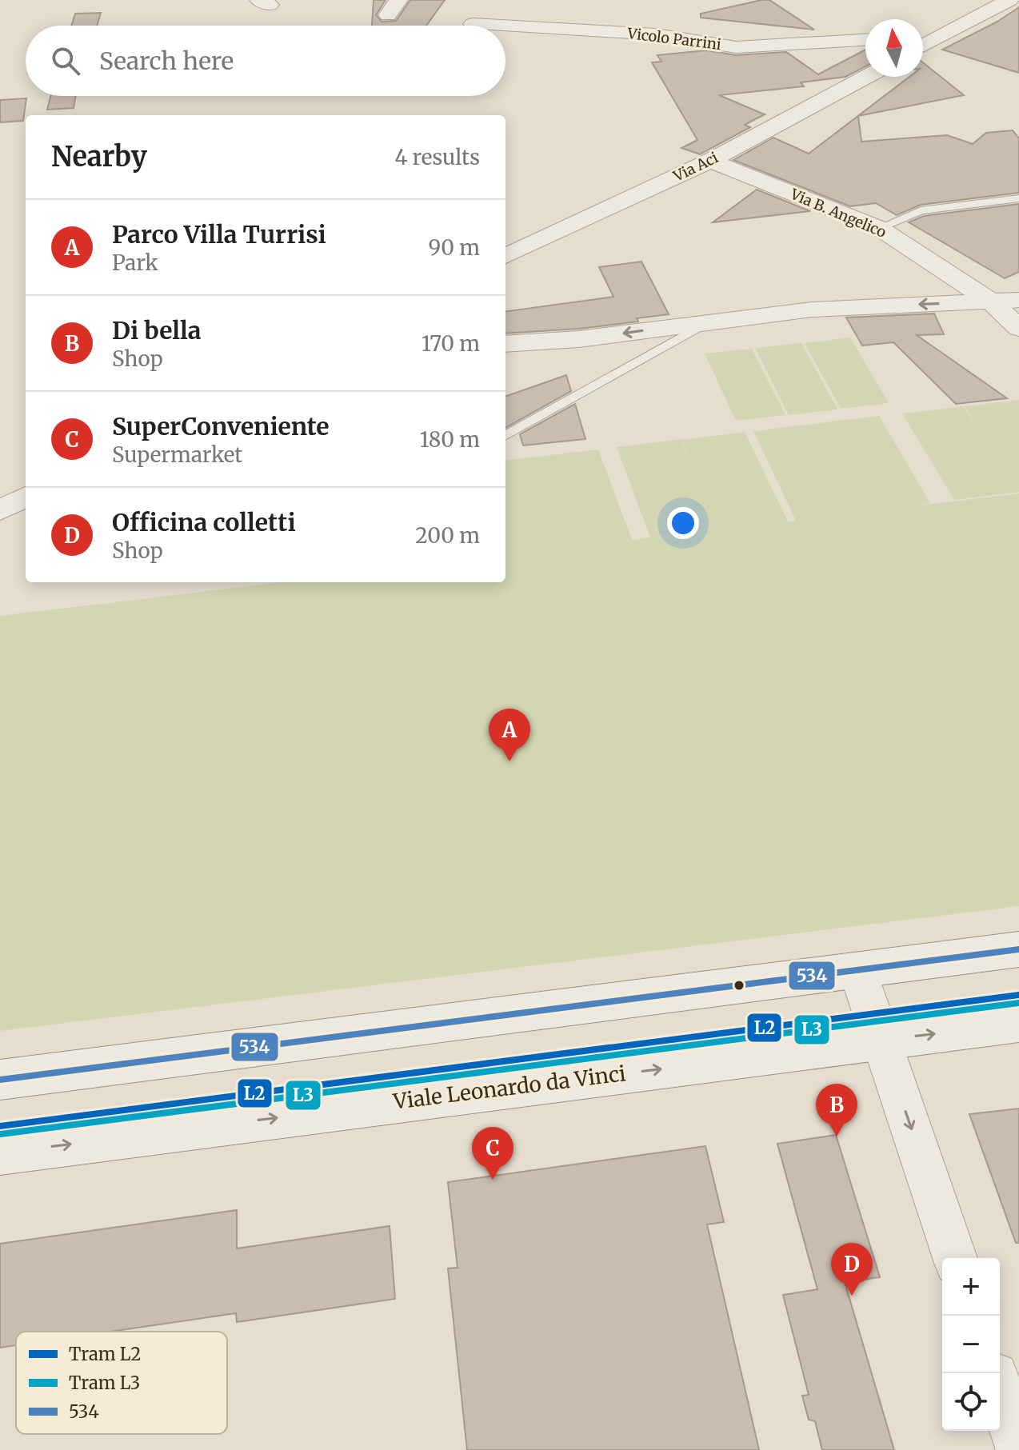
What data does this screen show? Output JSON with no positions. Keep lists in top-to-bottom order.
{
  "streets": {
    "street": [
      "Vicolo Parrini",
      "Via Aci",
      "Via B. Angelico",
      "Viale Leonardo da Vinci"
    ]
  },
  "crossings": [
    ["Via Aci", "Via B. Angelico"]
  ],
  "lines": ["transit line 534", "tram line L2", "tram line L3"],
  "legend": ["Tram L2", "Tram L3", "534"],
  "north": "top",
  "page": {
    "search": "Search here",
    "heading": ["Nearby", "4 results"],
    "list": [
      {
        "mark": "A",
        "name": "Parco Villa Turrisi",
        "note": "Park",
        "value": "90 m"
      },
      {
        "mark": "B",
        "name": "Di bella",
        "note": "Shop",
        "value": "170 m"
      },
      {
        "mark": "C",
        "name": "SuperConveniente",
        "note": "Supermarket",
        "value": "180 m"
      },
      {
        "mark": "D",
        "name": "Officina colletti",
        "note": "Shop",
        "value": "200 m"
      }
    ],
    "pins": [
      "A",
      "B",
      "C",
      "D"
    ],
    "map_buttons": ["+", "−"]
  }
}
